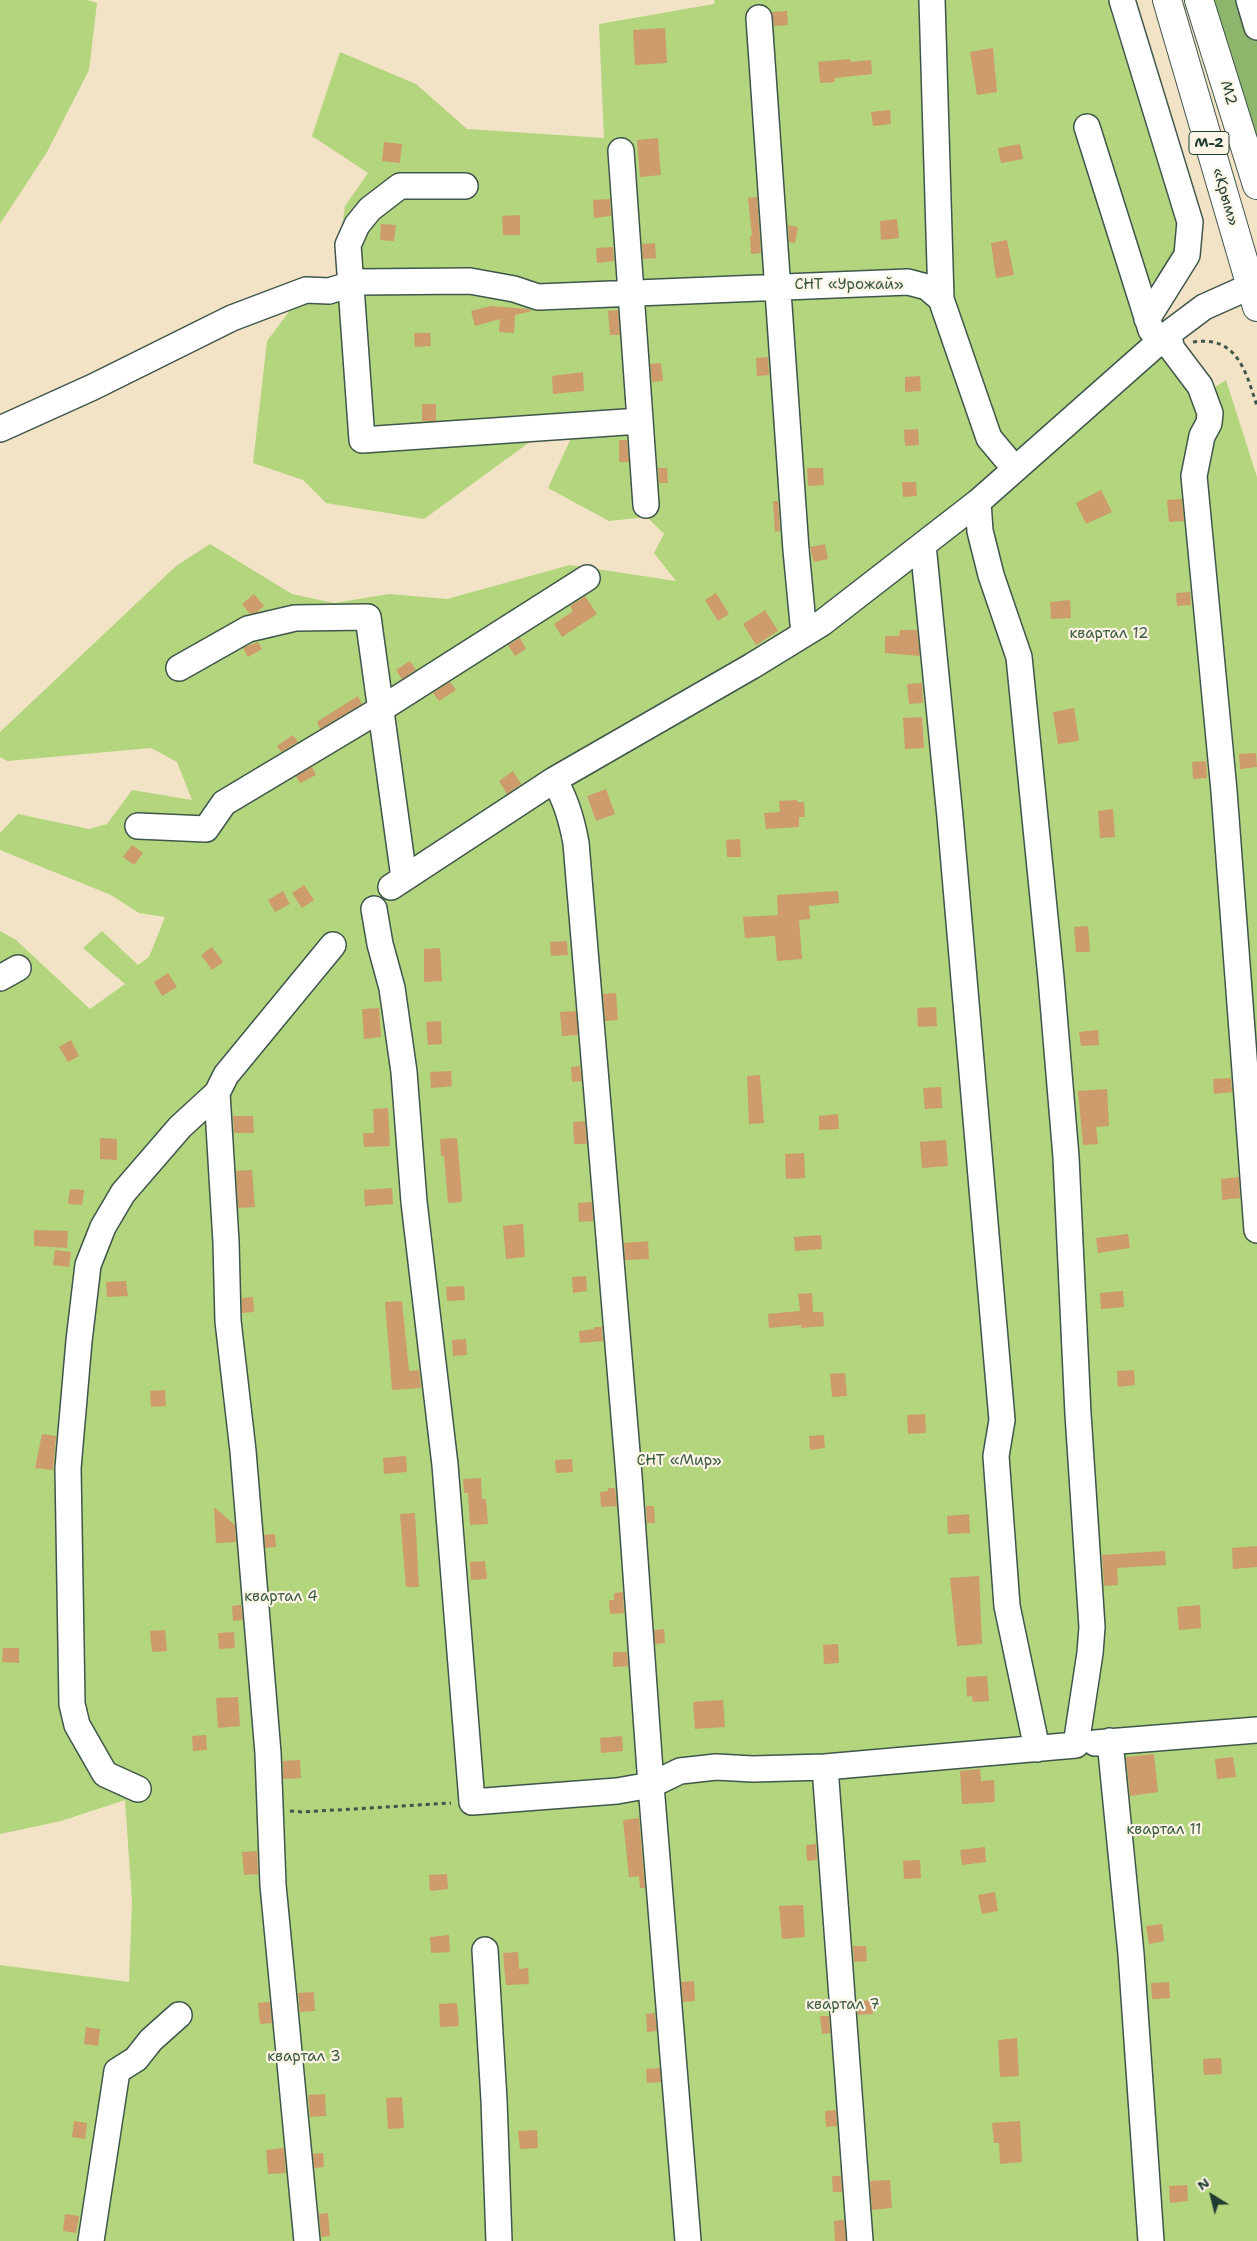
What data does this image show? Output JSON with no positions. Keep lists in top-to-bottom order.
{
  "streets": {
    "highway": ["М2", "М-2", "«Крым»"]
  },
  "parks": [
    "СНТ «Урожай»",
    "квартал 12",
    "СНТ «Мир»",
    "квартал 4",
    "квартал 11",
    "квартал 7",
    "квартал 3"
  ],
  "north": "top left"
}
